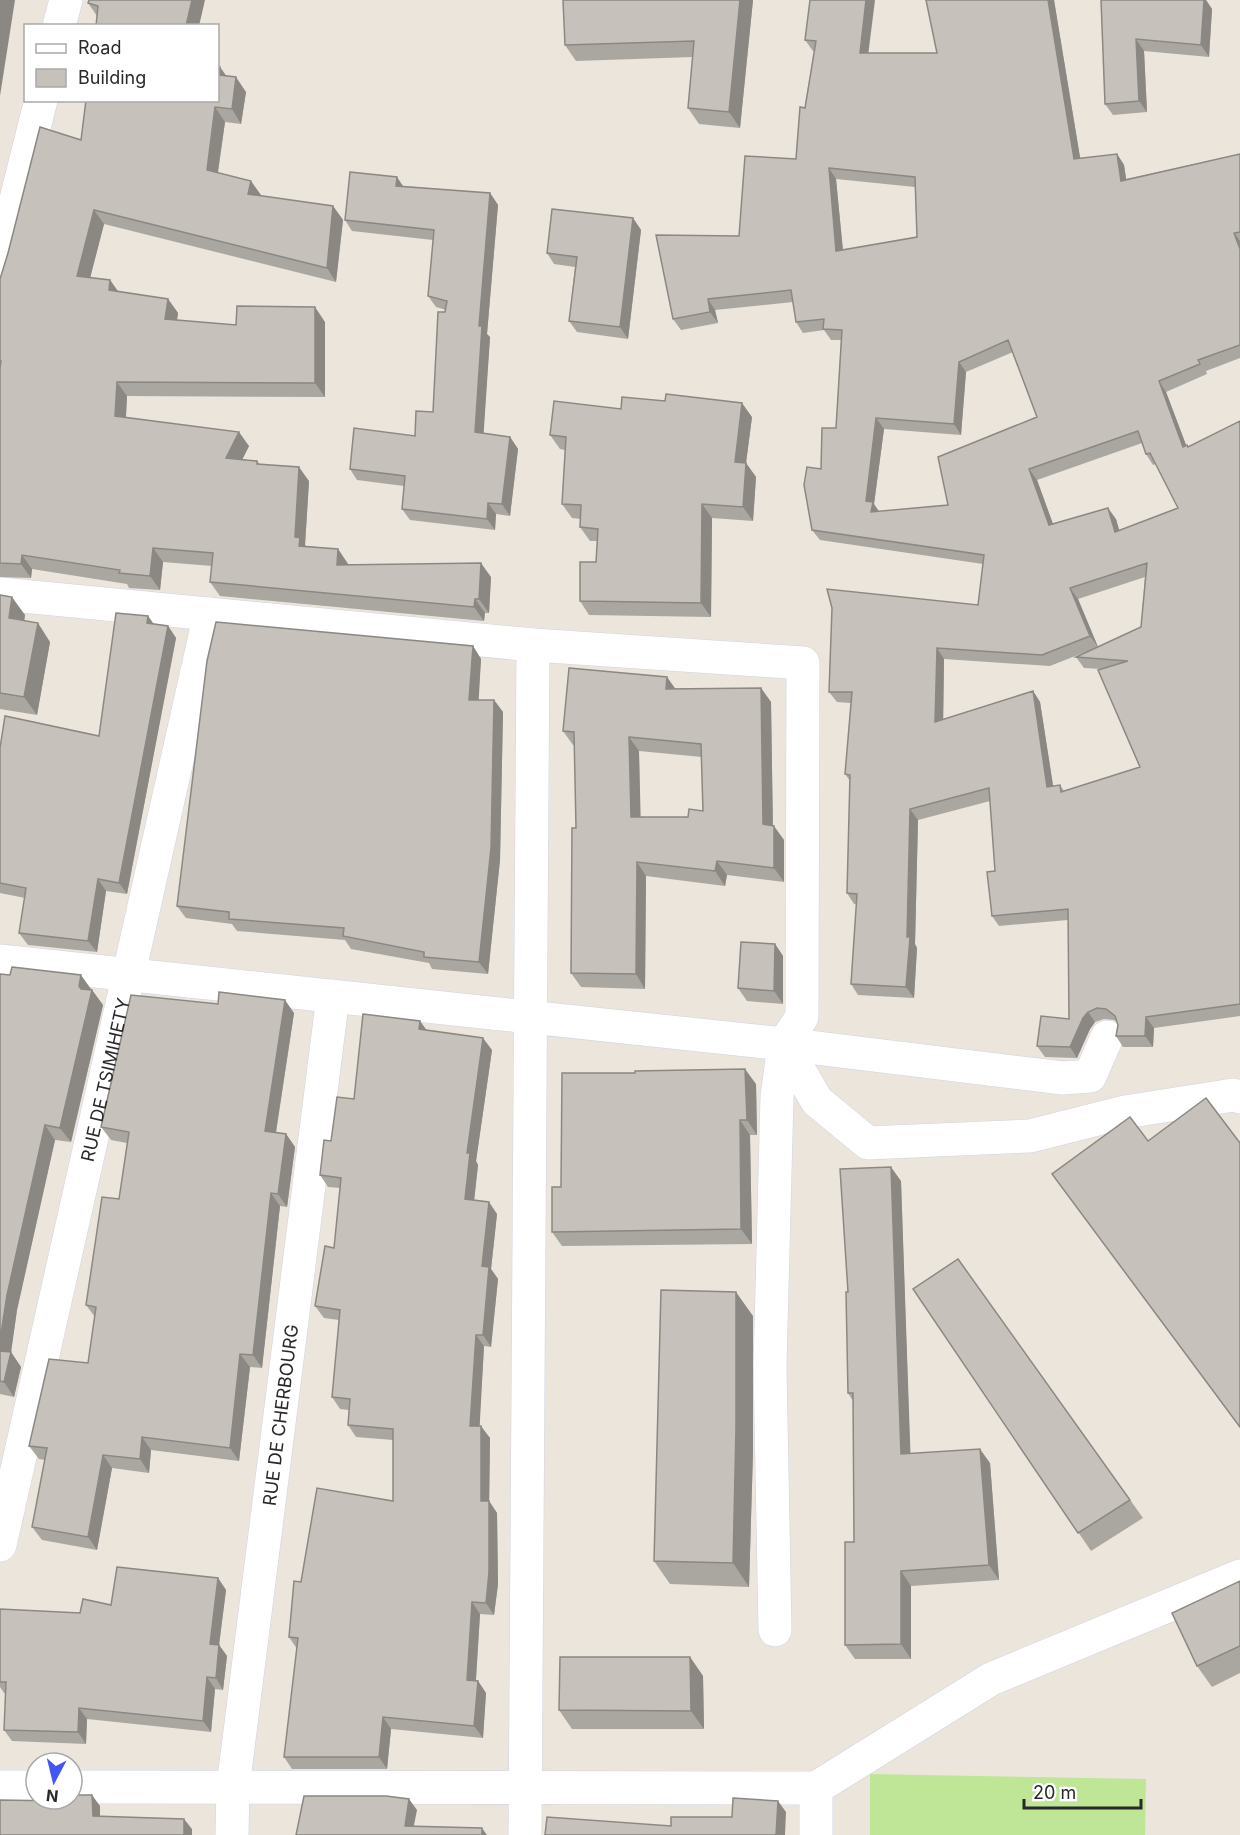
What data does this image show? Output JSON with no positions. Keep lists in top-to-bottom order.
{
  "streets": {
    "street": ["RUE DE TSIMIHETY", "RUE DE CHERBOURG"]
  },
  "legend": ["Road", "Building"],
  "scale_bar": "20 m",
  "north": "bottom"
}
